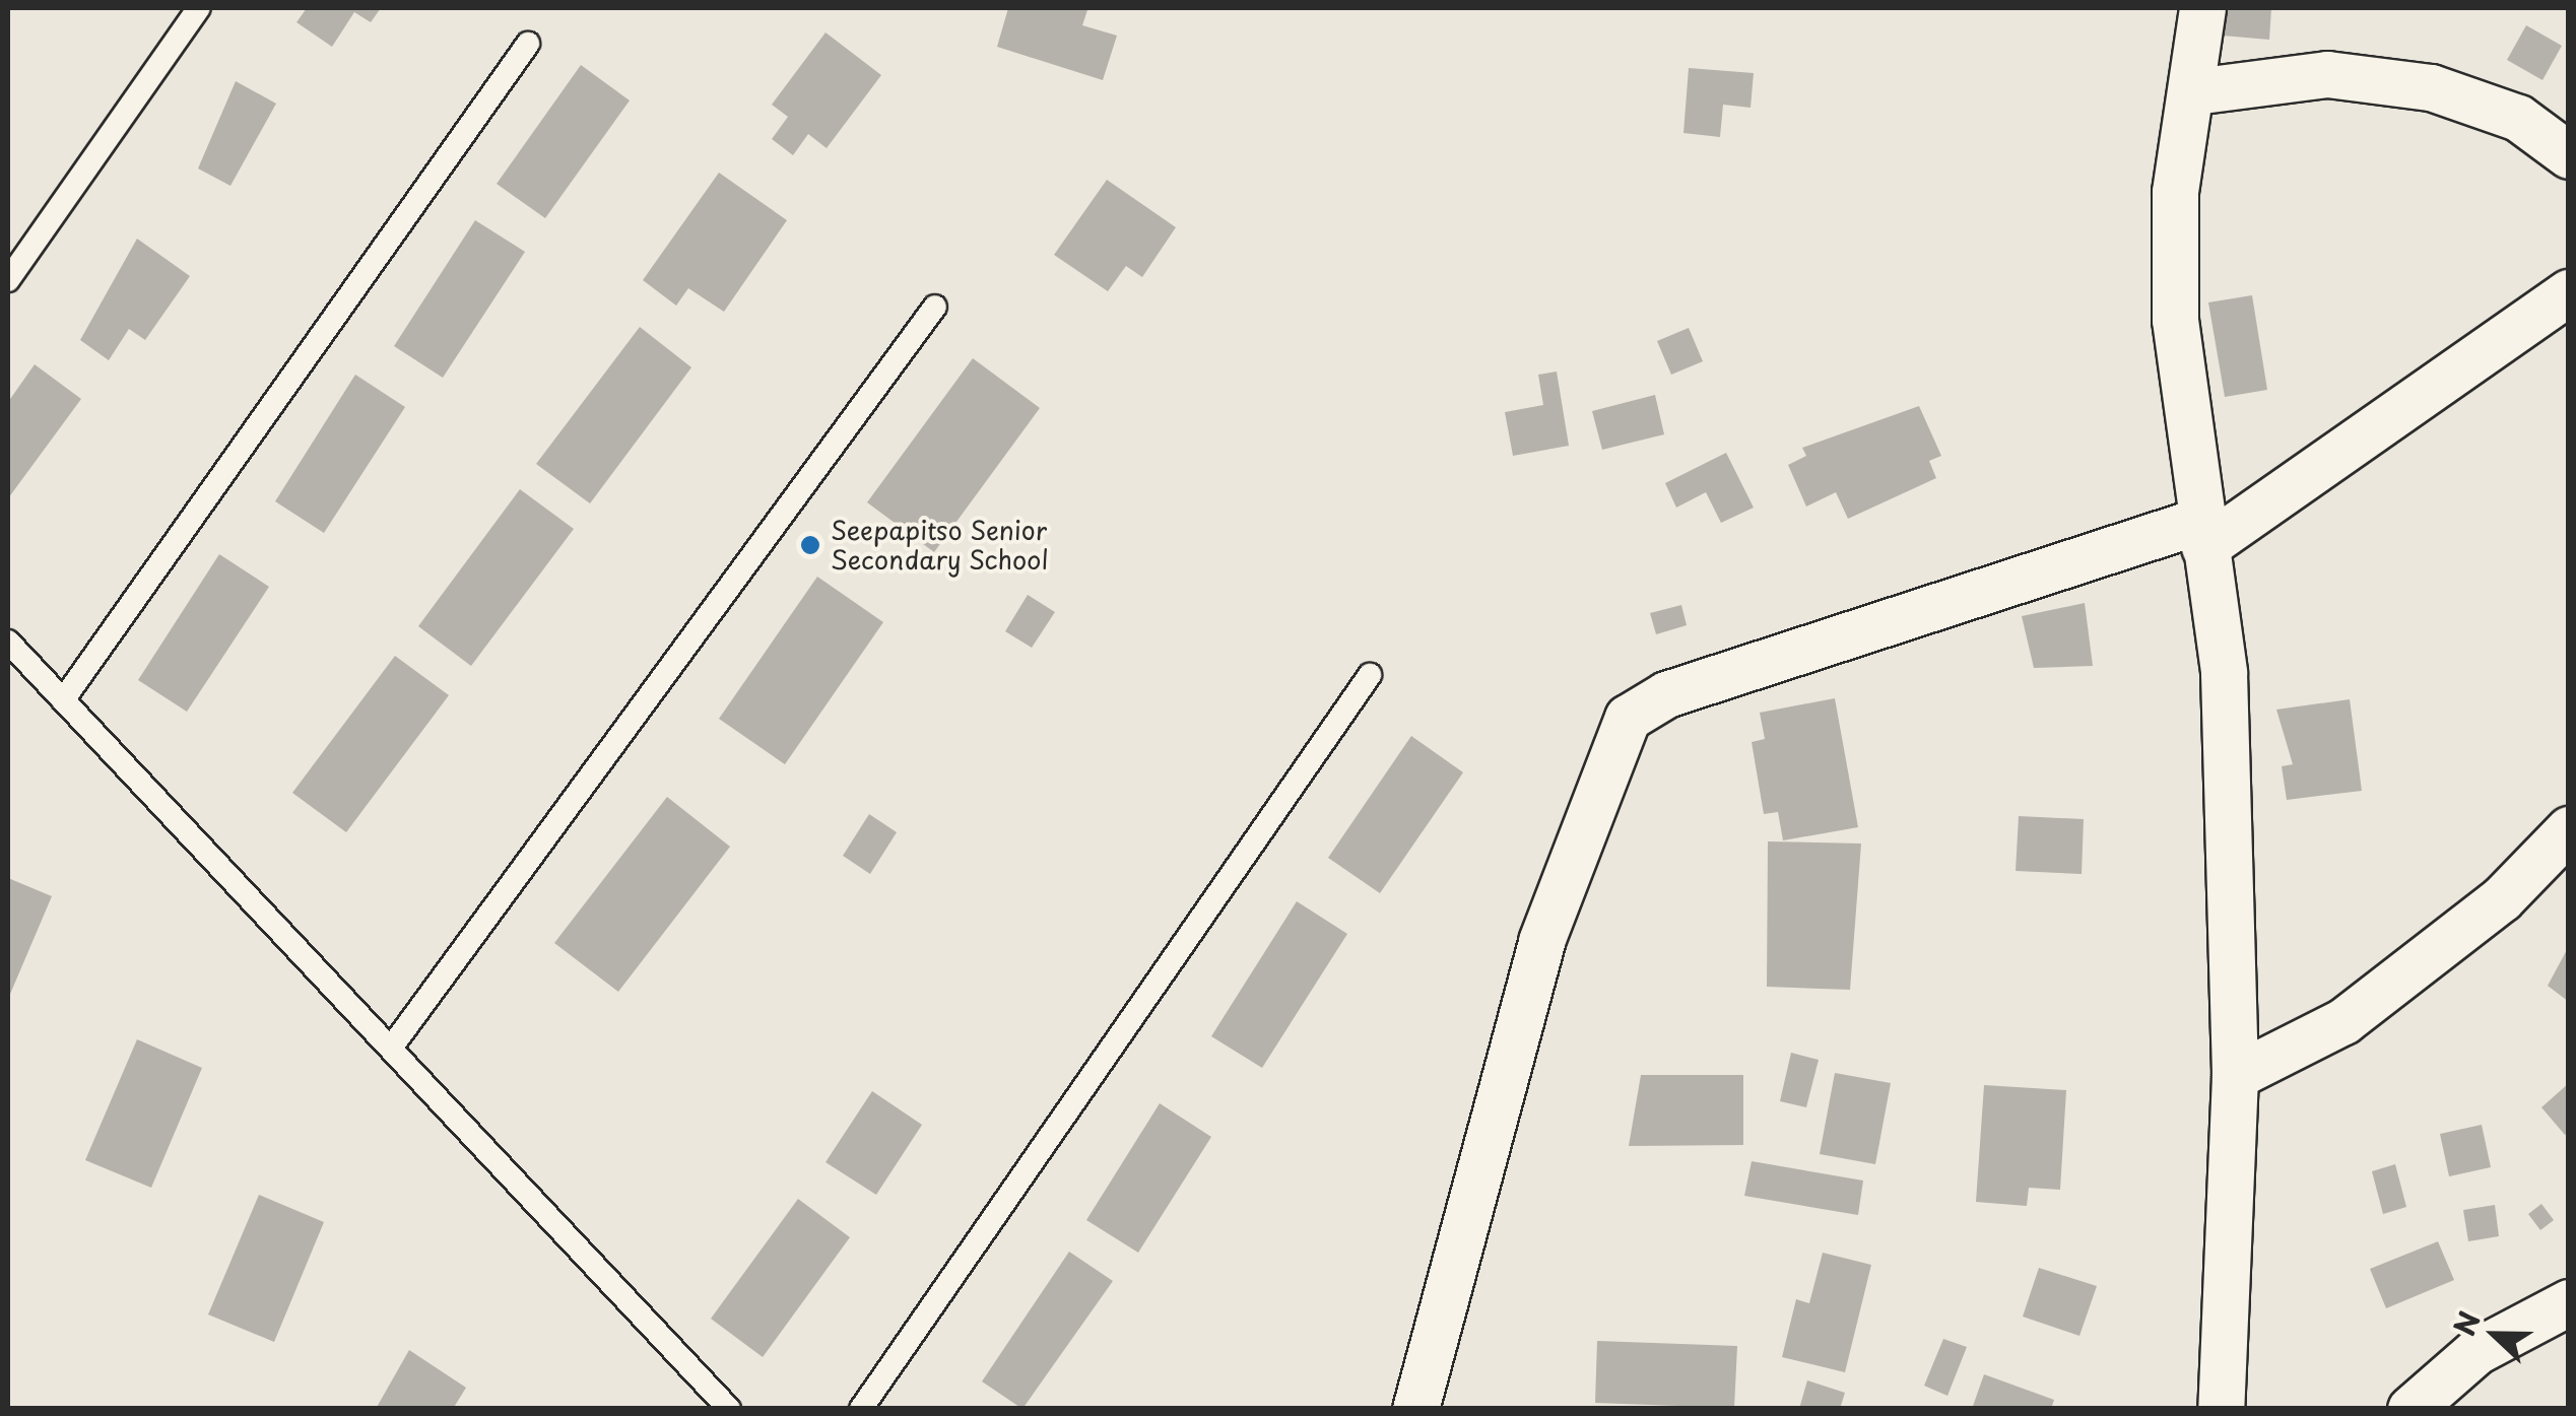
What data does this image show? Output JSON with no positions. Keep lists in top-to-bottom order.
{
  "places": ["Seepapitso Senior Secondary School"],
  "north": "left"
}
